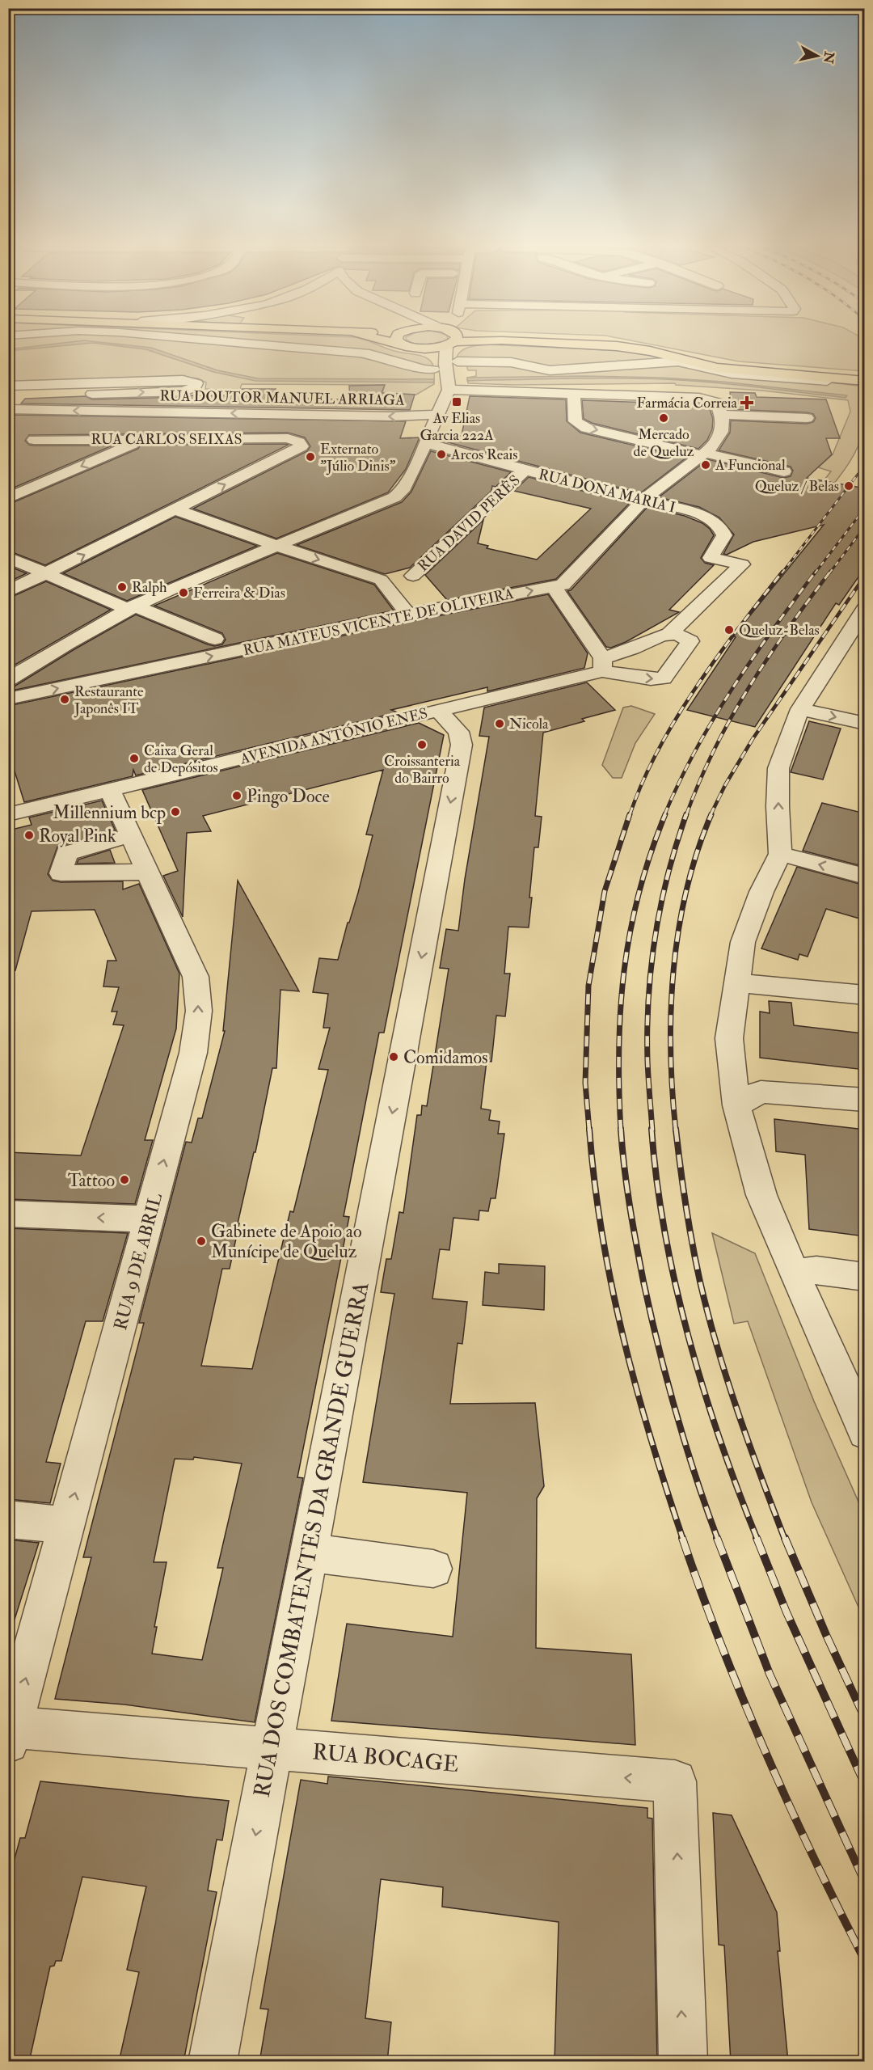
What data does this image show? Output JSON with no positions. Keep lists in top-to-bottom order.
{
  "streets": {
    "street": [
      "RUA DOUTOR MANUEL ARRIAGA",
      "RUA CARLOS SEIXAS",
      "RUA DONA MARIA I",
      "RUA DAVID PERÊS",
      "RUA MATEUS VICENTE DE OLIVEIRA",
      "AVENIDA ANTÓNIO ENES",
      "RUA 9 DE ABRIL",
      "RUA DOS COMBATENTES DA GRANDE GUERRA",
      "RUA BOCAGE"
    ]
  },
  "crossings": [
    ["RUA DONA MARIA I", "RUA DAVID PERÊS"],
    ["RUA DONA MARIA I", "RUA MATEUS VICENTE DE OLIVEIRA"],
    ["RUA DONA MARIA I", "AVENIDA ANTÓNIO ENES"],
    ["AVENIDA ANTÓNIO ENES", "RUA 9 DE ABRIL"],
    ["AVENIDA ANTÓNIO ENES", "RUA DOS COMBATENTES DA GRANDE GUERRA"],
    ["RUA 9 DE ABRIL", "RUA BOCAGE"],
    ["RUA DOS COMBATENTES DA GRANDE GUERRA", "RUA BOCAGE"]
  ],
  "one_way": ["RUA 9 DE ABRIL", "RUA DOS COMBATENTES DA GRANDE GUERRA"],
  "places": {
    "transit": ["Av Elias Garcia 222A"],
    "health": ["Farmácia Correia"],
    "other": [
      "Mercado de Queluz",
      "Arcos Reais",
      "Externato \"Júlio Dinis\"",
      "A Funcional",
      "Queluz / Belas",
      "Ralph",
      "Ferreira & Dias",
      "Queluz-Belas",
      "Restaurante Japonês IT",
      "Nicola",
      "Croissanteria do Bairro",
      "Caixa Geral de Depósitos",
      "Pingo Doce",
      "Millennium bcp",
      "Royal Pink",
      "Comidamos",
      "Tattoo",
      "Gabinete de Apoio ao Munícipe de Queluz"
    ]
  },
  "north": "right"
}
